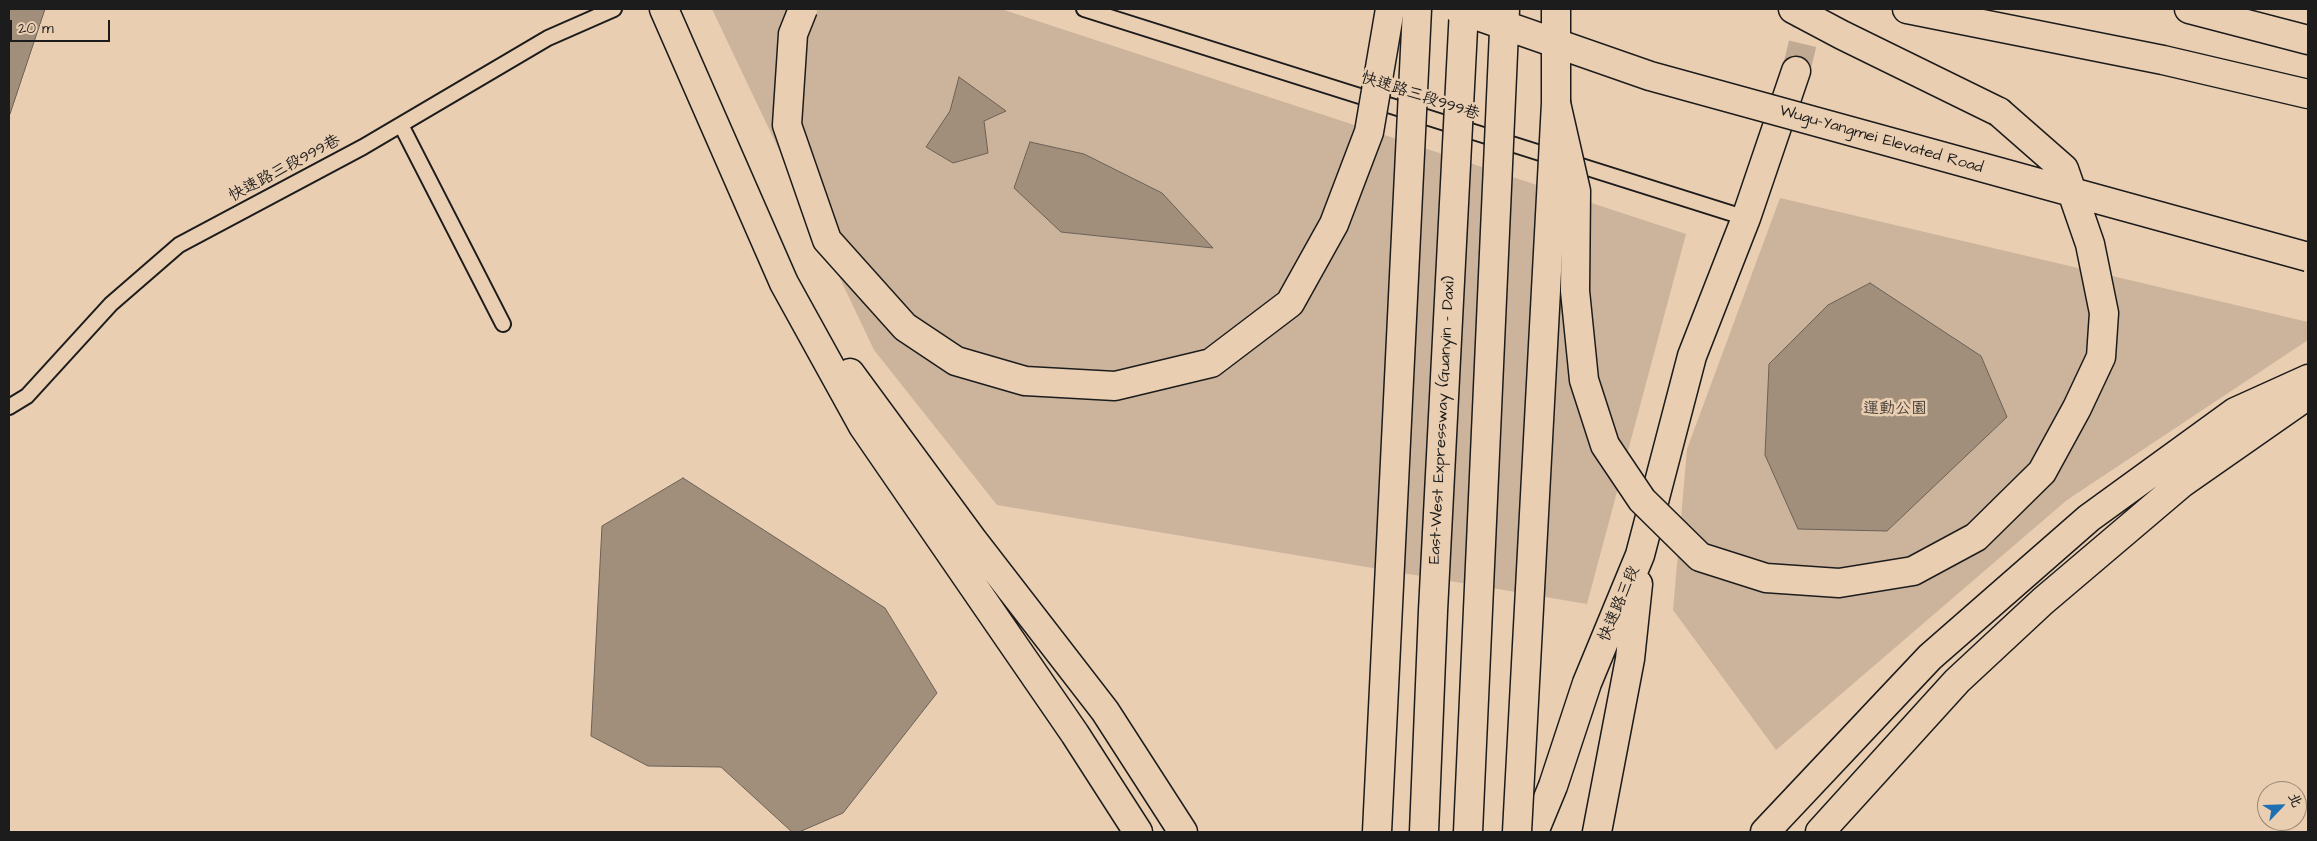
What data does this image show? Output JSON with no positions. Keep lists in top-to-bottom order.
{
  "streets": {
    "main road": ["Wugu-Yangmei Elevated Road", "East-West Expressway (Guanyin - Daxi)", "快速路三段"],
    "lane": ["快速路三段999巷"]
  },
  "parks": ["運動公園"],
  "scale_bar": "20 m",
  "north": "top right"
}
